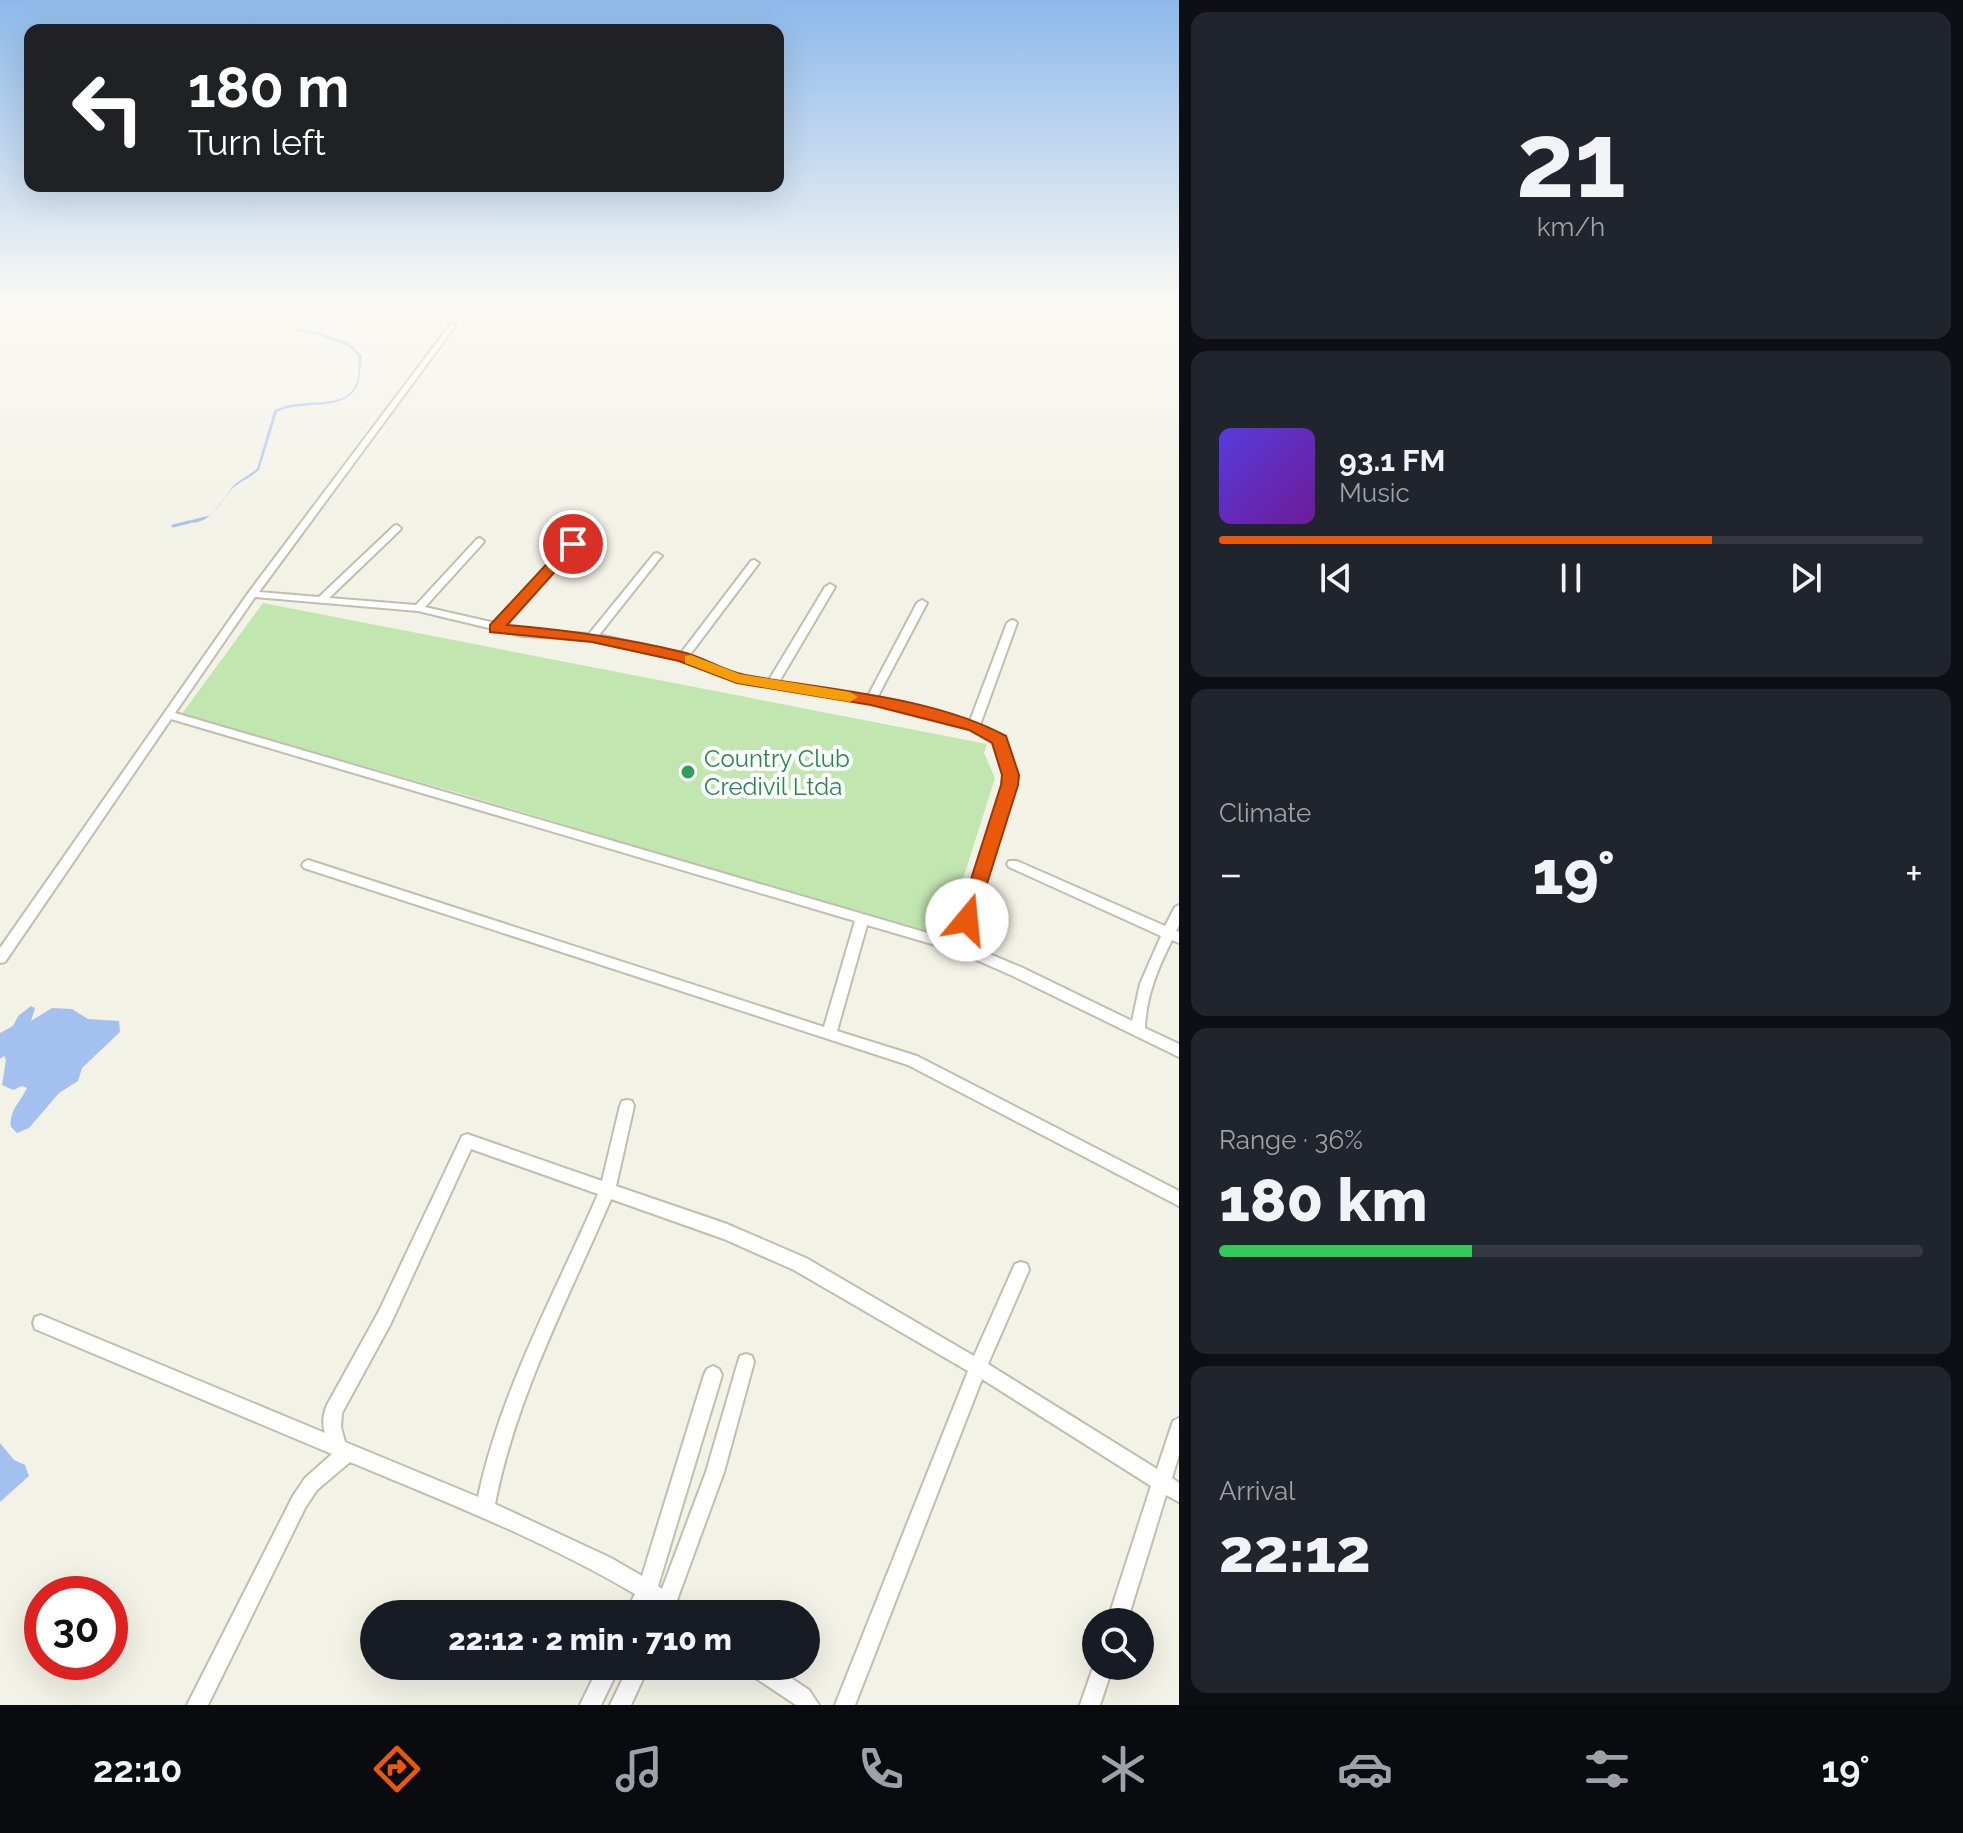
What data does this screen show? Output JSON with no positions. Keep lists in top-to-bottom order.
{
  "places": ["Country Club Credivil Ltda"],
  "page": {
    "tile": [
      ["21", "km/h"],
      "Climate",
      ["Range · 36%", "180 km"],
      ["Arrival", "22:12"]
    ],
    "turn": ["180 m", "Turn left"],
    "song": ["93.1 FM", "Music"],
    "heat": ["−", "19°", "+"],
    "limit": "30",
    "trip": "22:12 · 2 min · 710 m",
    "tabs": ["22:10", "19°"]
  }
}
